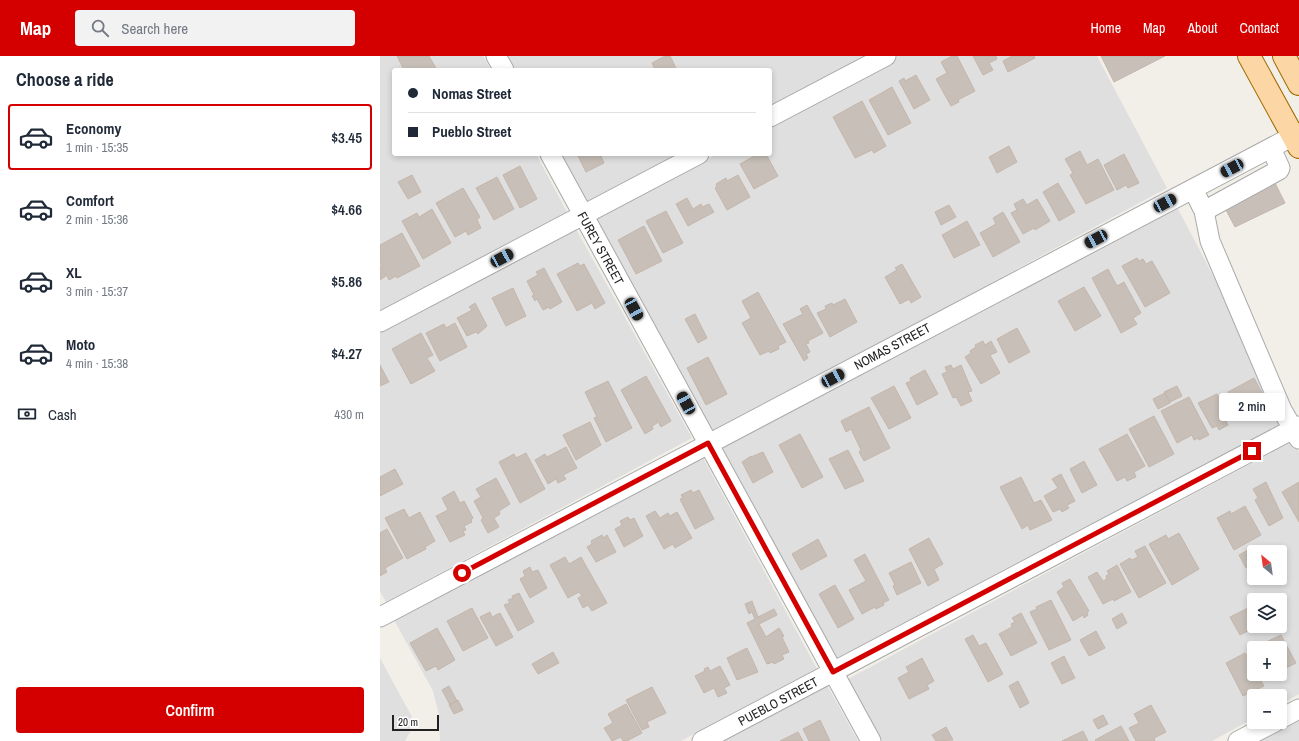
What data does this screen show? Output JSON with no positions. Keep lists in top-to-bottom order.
{
  "streets": {
    "street": ["FUREY STREET", "NOMAS STREET", "PUEBLO STREET"]
  },
  "crossings": [
    ["FUREY STREET", "NOMAS STREET"],
    ["FUREY STREET", "PUEBLO STREET"]
  ],
  "scale_bar": "20 m",
  "north": "top left",
  "page": {
    "header": "Map",
    "search": "Search here",
    "nav": [
      "Home",
      "Map",
      "About",
      "Contact"
    ],
    "heading": "Choose a ride",
    "banner": ["Nomas Street", "Pueblo Street"],
    "list": [
      {
        "name": "Economy",
        "note": "1 min · 15:35",
        "value": "$3.45"
      },
      {
        "name": "Comfort",
        "note": "2 min · 15:36",
        "value": "$4.66"
      },
      {
        "name": "XL",
        "note": "3 min · 15:37",
        "value": "$5.86"
      },
      {
        "name": "Moto",
        "note": "4 min · 15:38",
        "value": "$4.27"
      }
    ],
    "pay": ["Cash", "430 m"],
    "bubble": "2 min",
    "map_buttons": ["+", "−"],
    "buttons": "Confirm",
    "scale": "20 m"
  }
}
